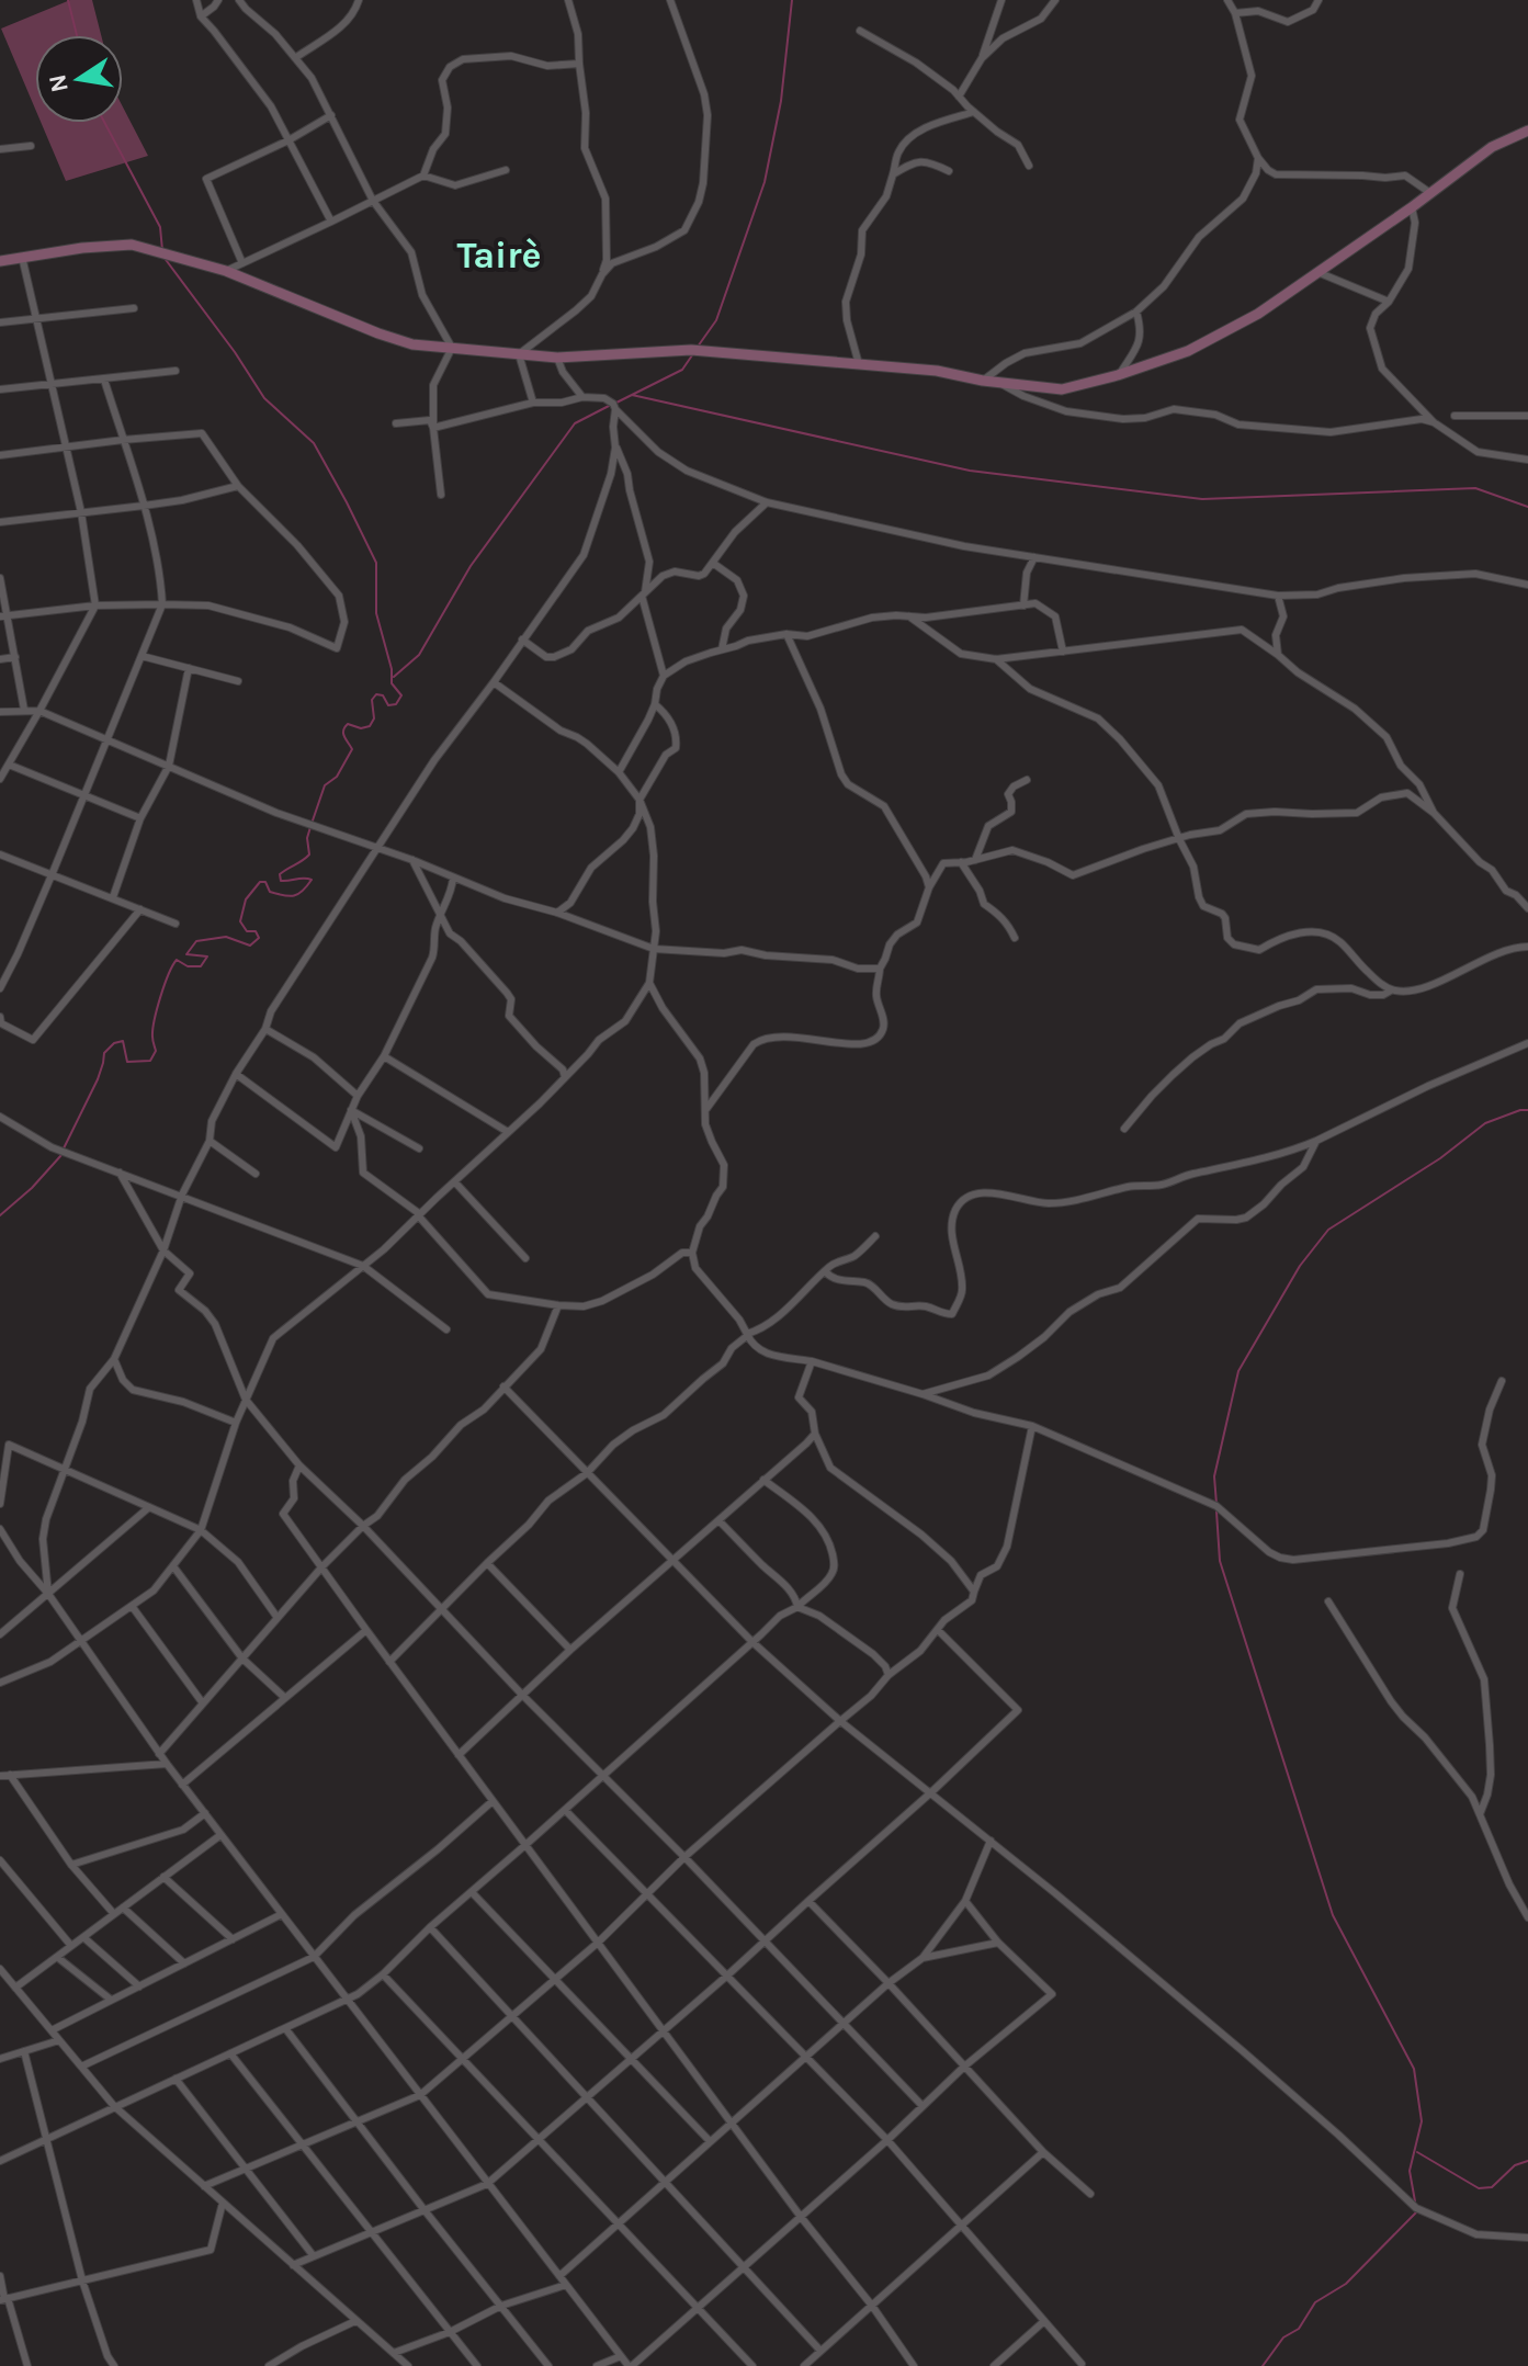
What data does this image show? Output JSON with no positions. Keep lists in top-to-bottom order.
{
  "districts": ["Tairè"],
  "north": "left"
}
